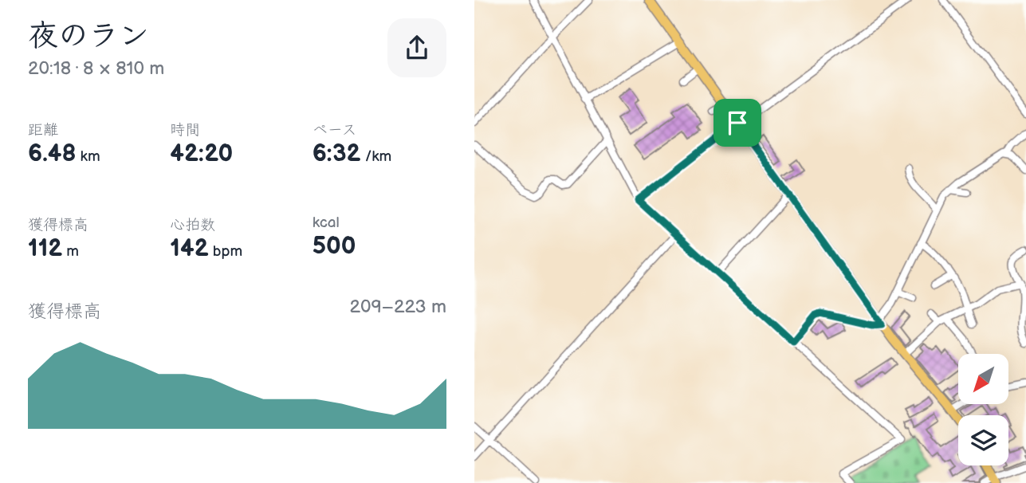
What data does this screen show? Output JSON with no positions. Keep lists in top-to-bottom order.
{
  "north": "bottom left",
  "page": {
    "heading": ["夜のラン", "20:18 · 8 × 810 m"],
    "stats": [
      ["距離", "6.48 km"],
      ["時間", "42:20"],
      ["ペース", "6:32 /km"],
      ["獲得標高", "112 m"],
      ["心拍数", "142 bpm"],
      ["kcal", "500"]
    ],
    "chart": ["獲得標高", "209–223 m"]
  }
}
